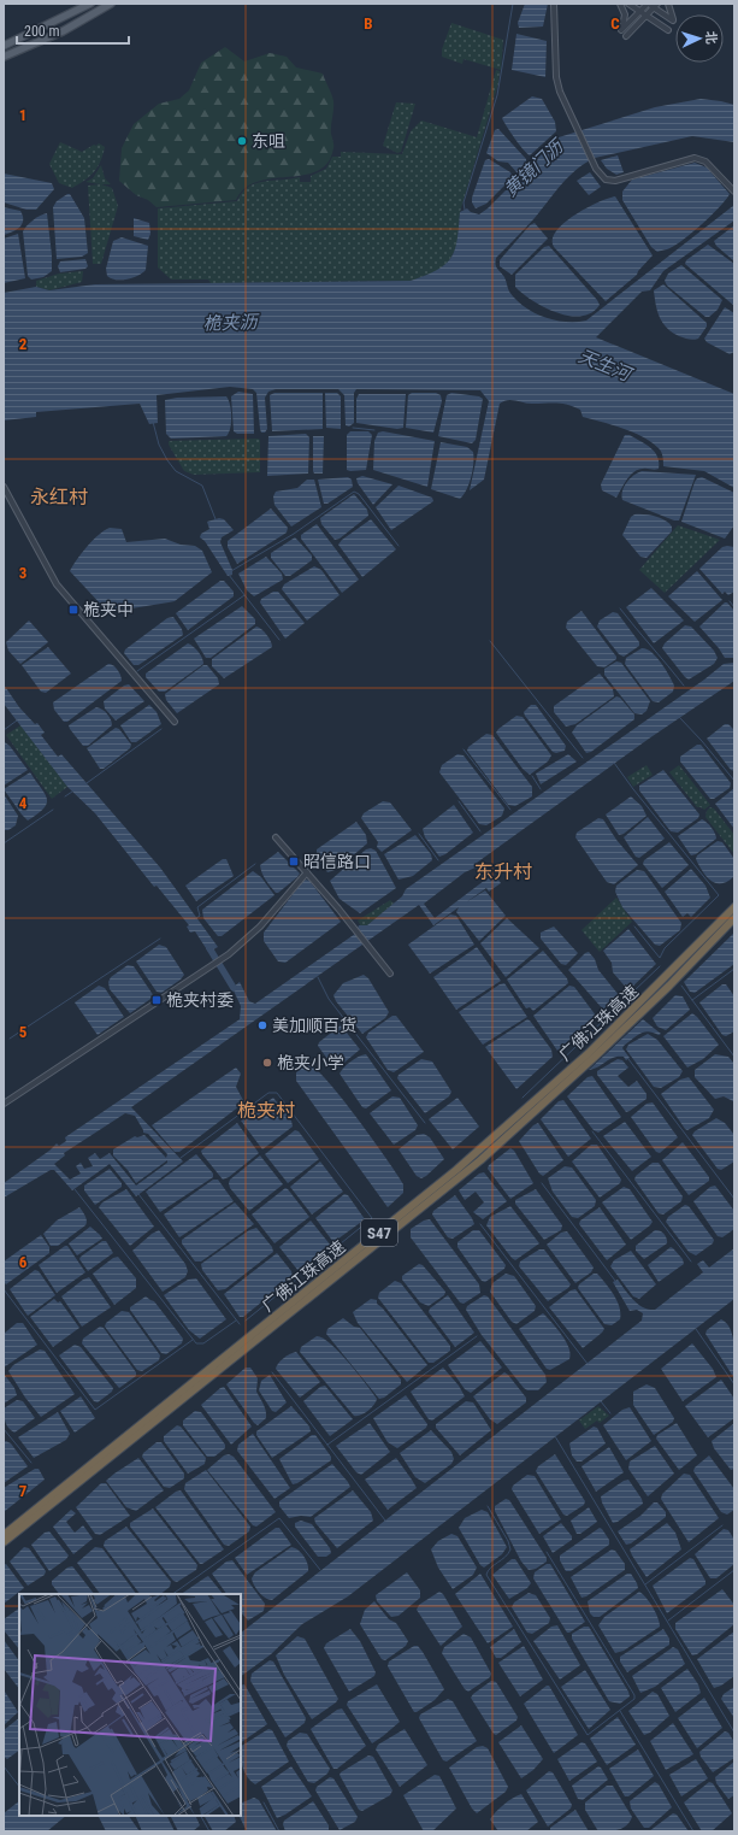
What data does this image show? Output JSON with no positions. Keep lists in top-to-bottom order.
{
  "streets": {
    "highway": ["广佛江珠高速", "S47"]
  },
  "districts": ["永红村", "东升村", "桅夹村"],
  "water": ["黄镜门沥", "桅夹沥", "天生河"],
  "places": {
    "other": ["东咀", "美加顺百货", "桅夹小学"],
    "transit": ["桅夹中", "昭信路口", "桅夹村委"]
  },
  "scale_bar": "200 m",
  "north": "right",
  "grid": {
    "columns": ["B", "C"],
    "rows": [
      "1",
      "2",
      "3",
      "4",
      "5",
      "6",
      "7"
    ]
  }
}
